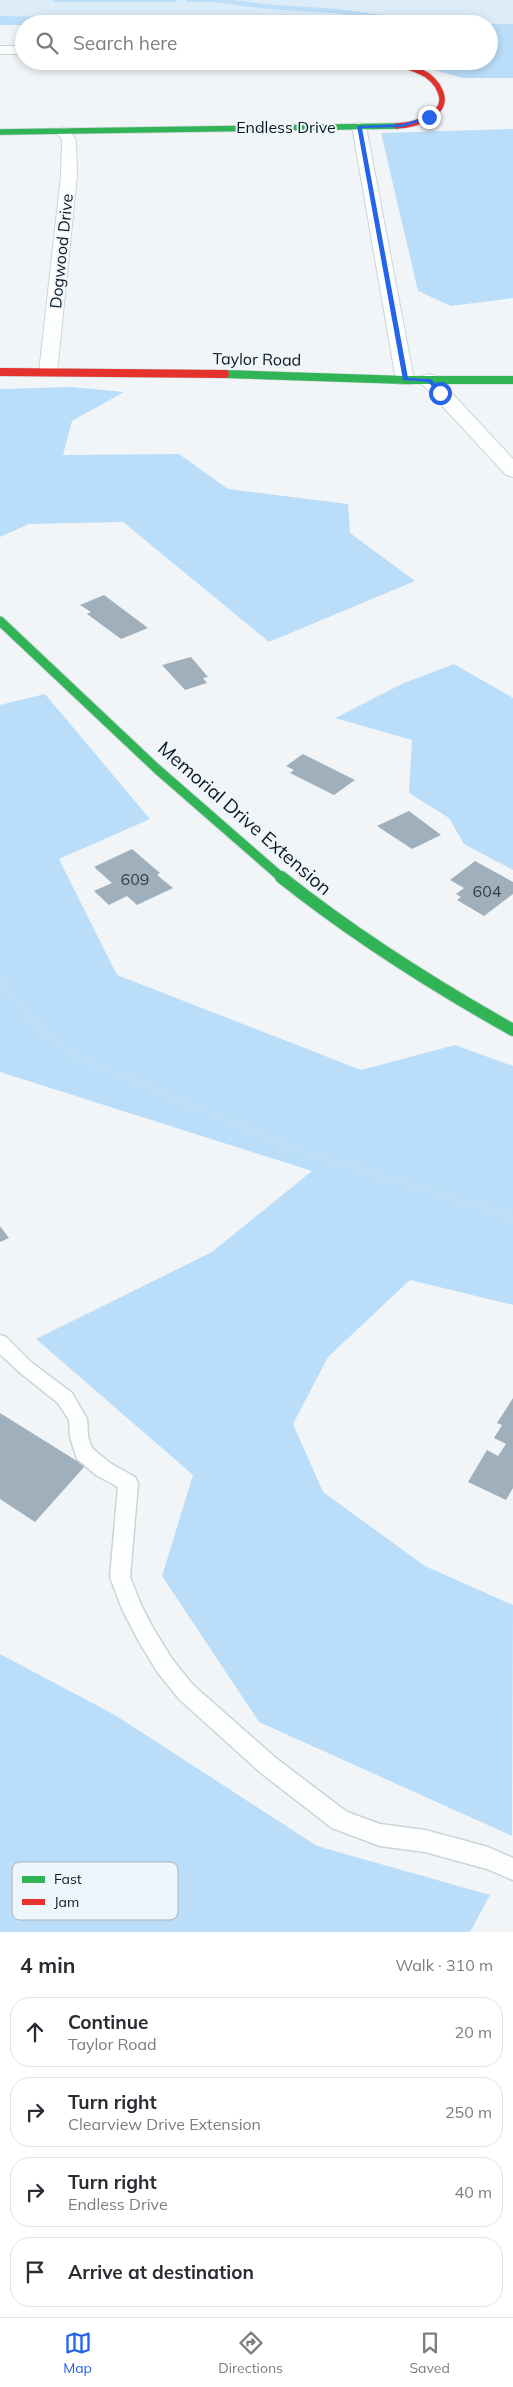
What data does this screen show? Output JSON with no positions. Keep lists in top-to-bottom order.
{
  "streets": {
    "street": [
      "Endless Drive",
      "Dogwood Drive",
      "Taylor Road",
      "Memorial Drive Extension"
    ]
  },
  "crossings": [
    ["Endless Drive", "Dogwood Drive"],
    ["Dogwood Drive", "Taylor Road"]
  ],
  "house_numbers": ["609", "604"],
  "legend": ["Fast", "Jam"],
  "page": {
    "search": "Search here",
    "heading": ["4 min", "Walk · 310 m"],
    "list": [
      ["Continue", "Taylor Road", "20 m"],
      ["Turn right", "Clearview Drive Extension", "250 m"],
      ["Turn right", "Endless Drive", "40 m"],
      "Arrive at destination"
    ],
    "nav": ["Map", "Directions", "Saved"]
  }
}
